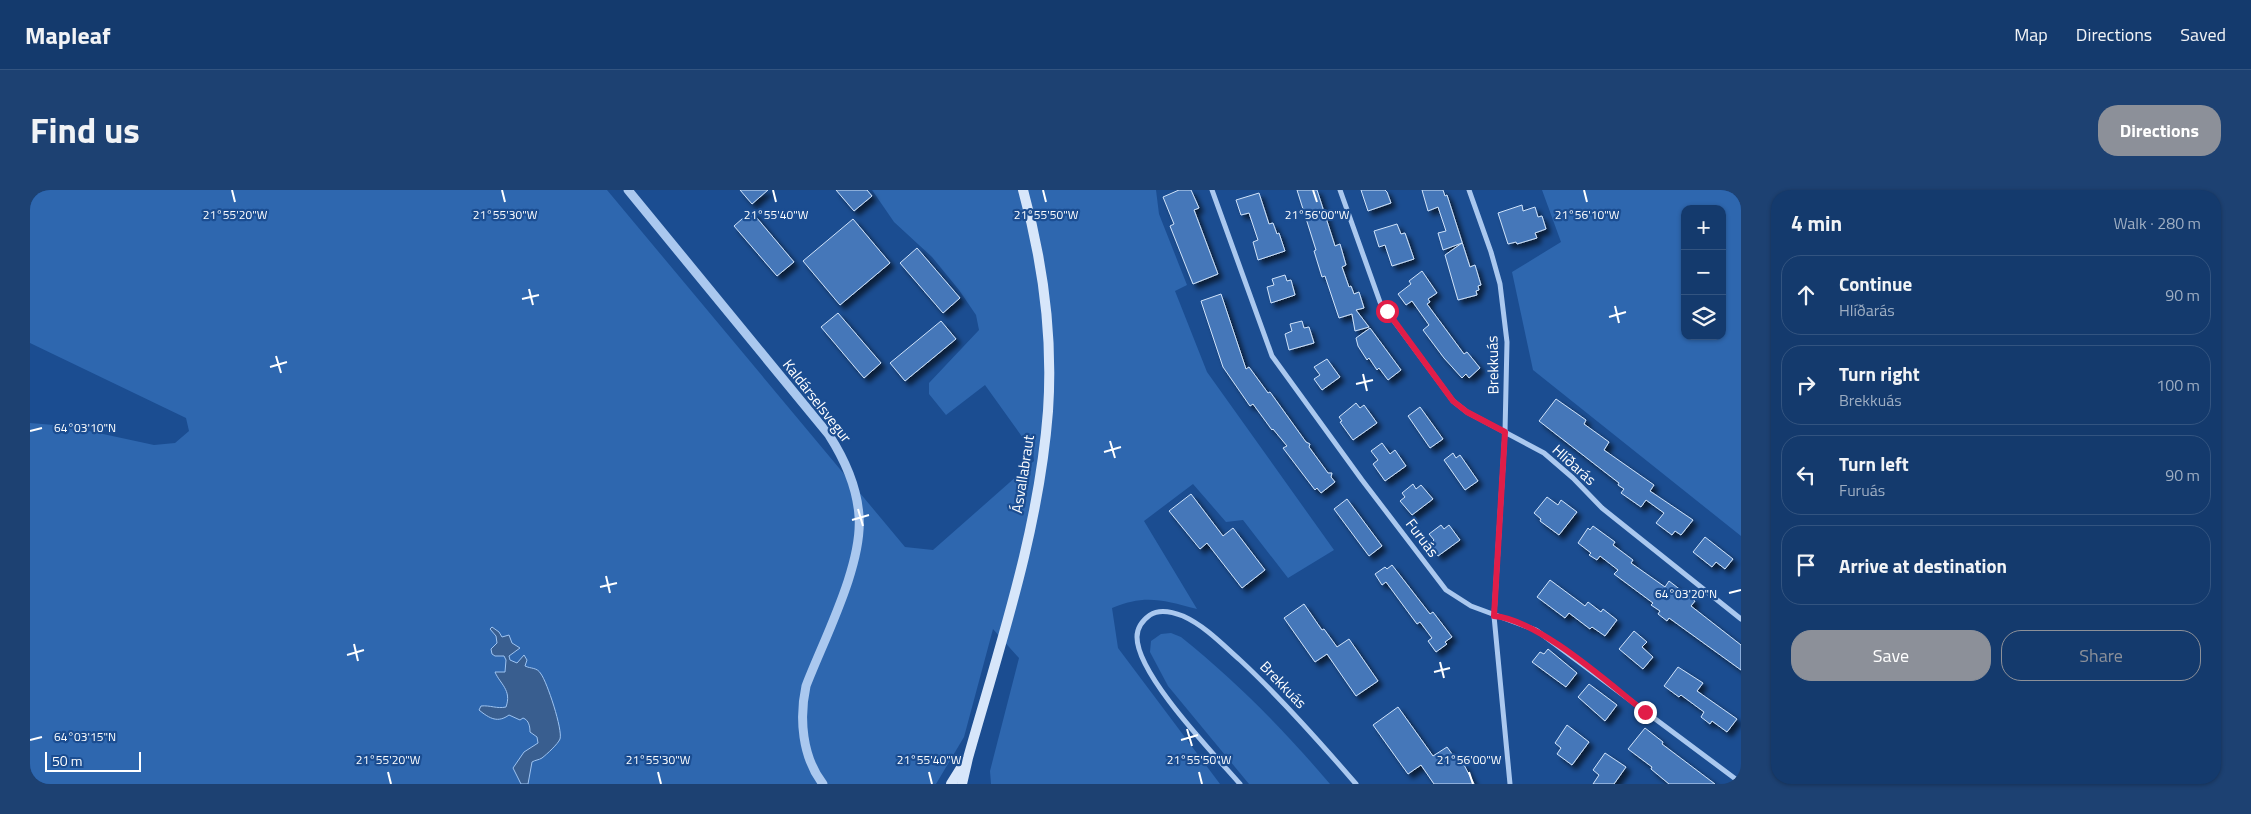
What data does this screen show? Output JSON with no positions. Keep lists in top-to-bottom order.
{
  "streets": {
    "main road": ["Ásvallabraut"],
    "street": [
      "Brekkuás",
      "Kaldárselsvegur",
      "Hlíðarás",
      "Furuás"
    ]
  },
  "crossings": [
    ["Brekkuás", "Hlíðarás"],
    ["Brekkuás", "Furuás"]
  ],
  "scale_bar": "50 m",
  "page": {
    "header": "Mapleaf",
    "nav": ["Map", "Directions", "Saved"],
    "title": "Find us",
    "buttons": [
      "Directions",
      ["Save", "Share"]
    ],
    "heading": ["4 min", "Walk · 280 m"],
    "map_buttons": ["+", "−"],
    "list": [
      ["Continue", "Hlíðarás", "90 m"],
      ["Turn right", "Brekkuás", "100 m"],
      ["Turn left", "Furuás", "90 m"],
      "Arrive at destination"
    ],
    "scale": "50 m"
  },
  "coordinates": [
    "21°55'20\"W",
    "21°55'30\"W",
    "21°55'40\"W",
    "21°55'50\"W",
    "21°56'00\"W",
    "21°56'10\"W",
    "64°03'10\"N",
    "64°03'20\"N",
    "64°03'15\"N"
  ]
}
